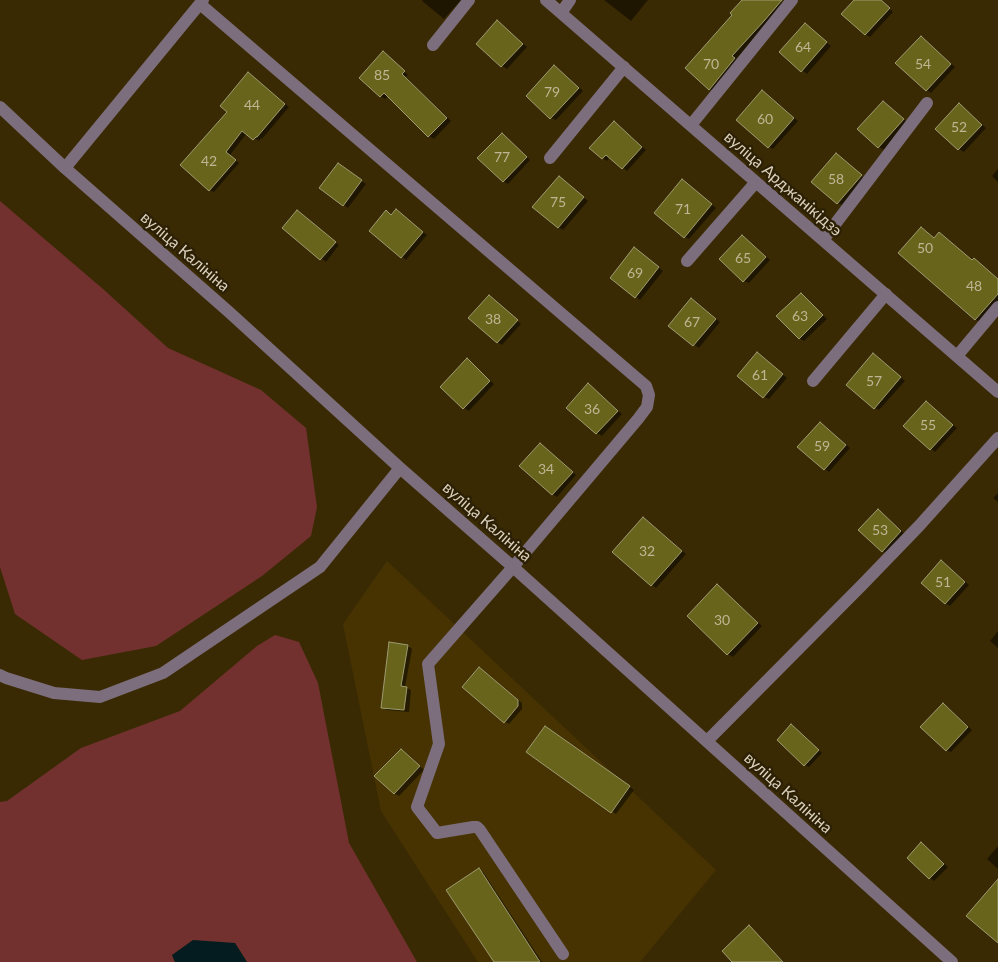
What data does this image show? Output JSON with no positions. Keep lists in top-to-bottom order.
{
  "streets": {
    "street": ["вуліца Арджанікідзэ", "вуліца Калініна"]
  },
  "house_numbers": [
    "64",
    "70",
    "54",
    "85",
    "79",
    "44",
    "60",
    "52",
    "77",
    "42",
    "58",
    "75",
    "71",
    "50",
    "65",
    "69",
    "48",
    "63",
    "38",
    "67",
    "61",
    "57",
    "36",
    "55",
    "59",
    "34",
    "53",
    "32",
    "51",
    "30"
  ]
}
